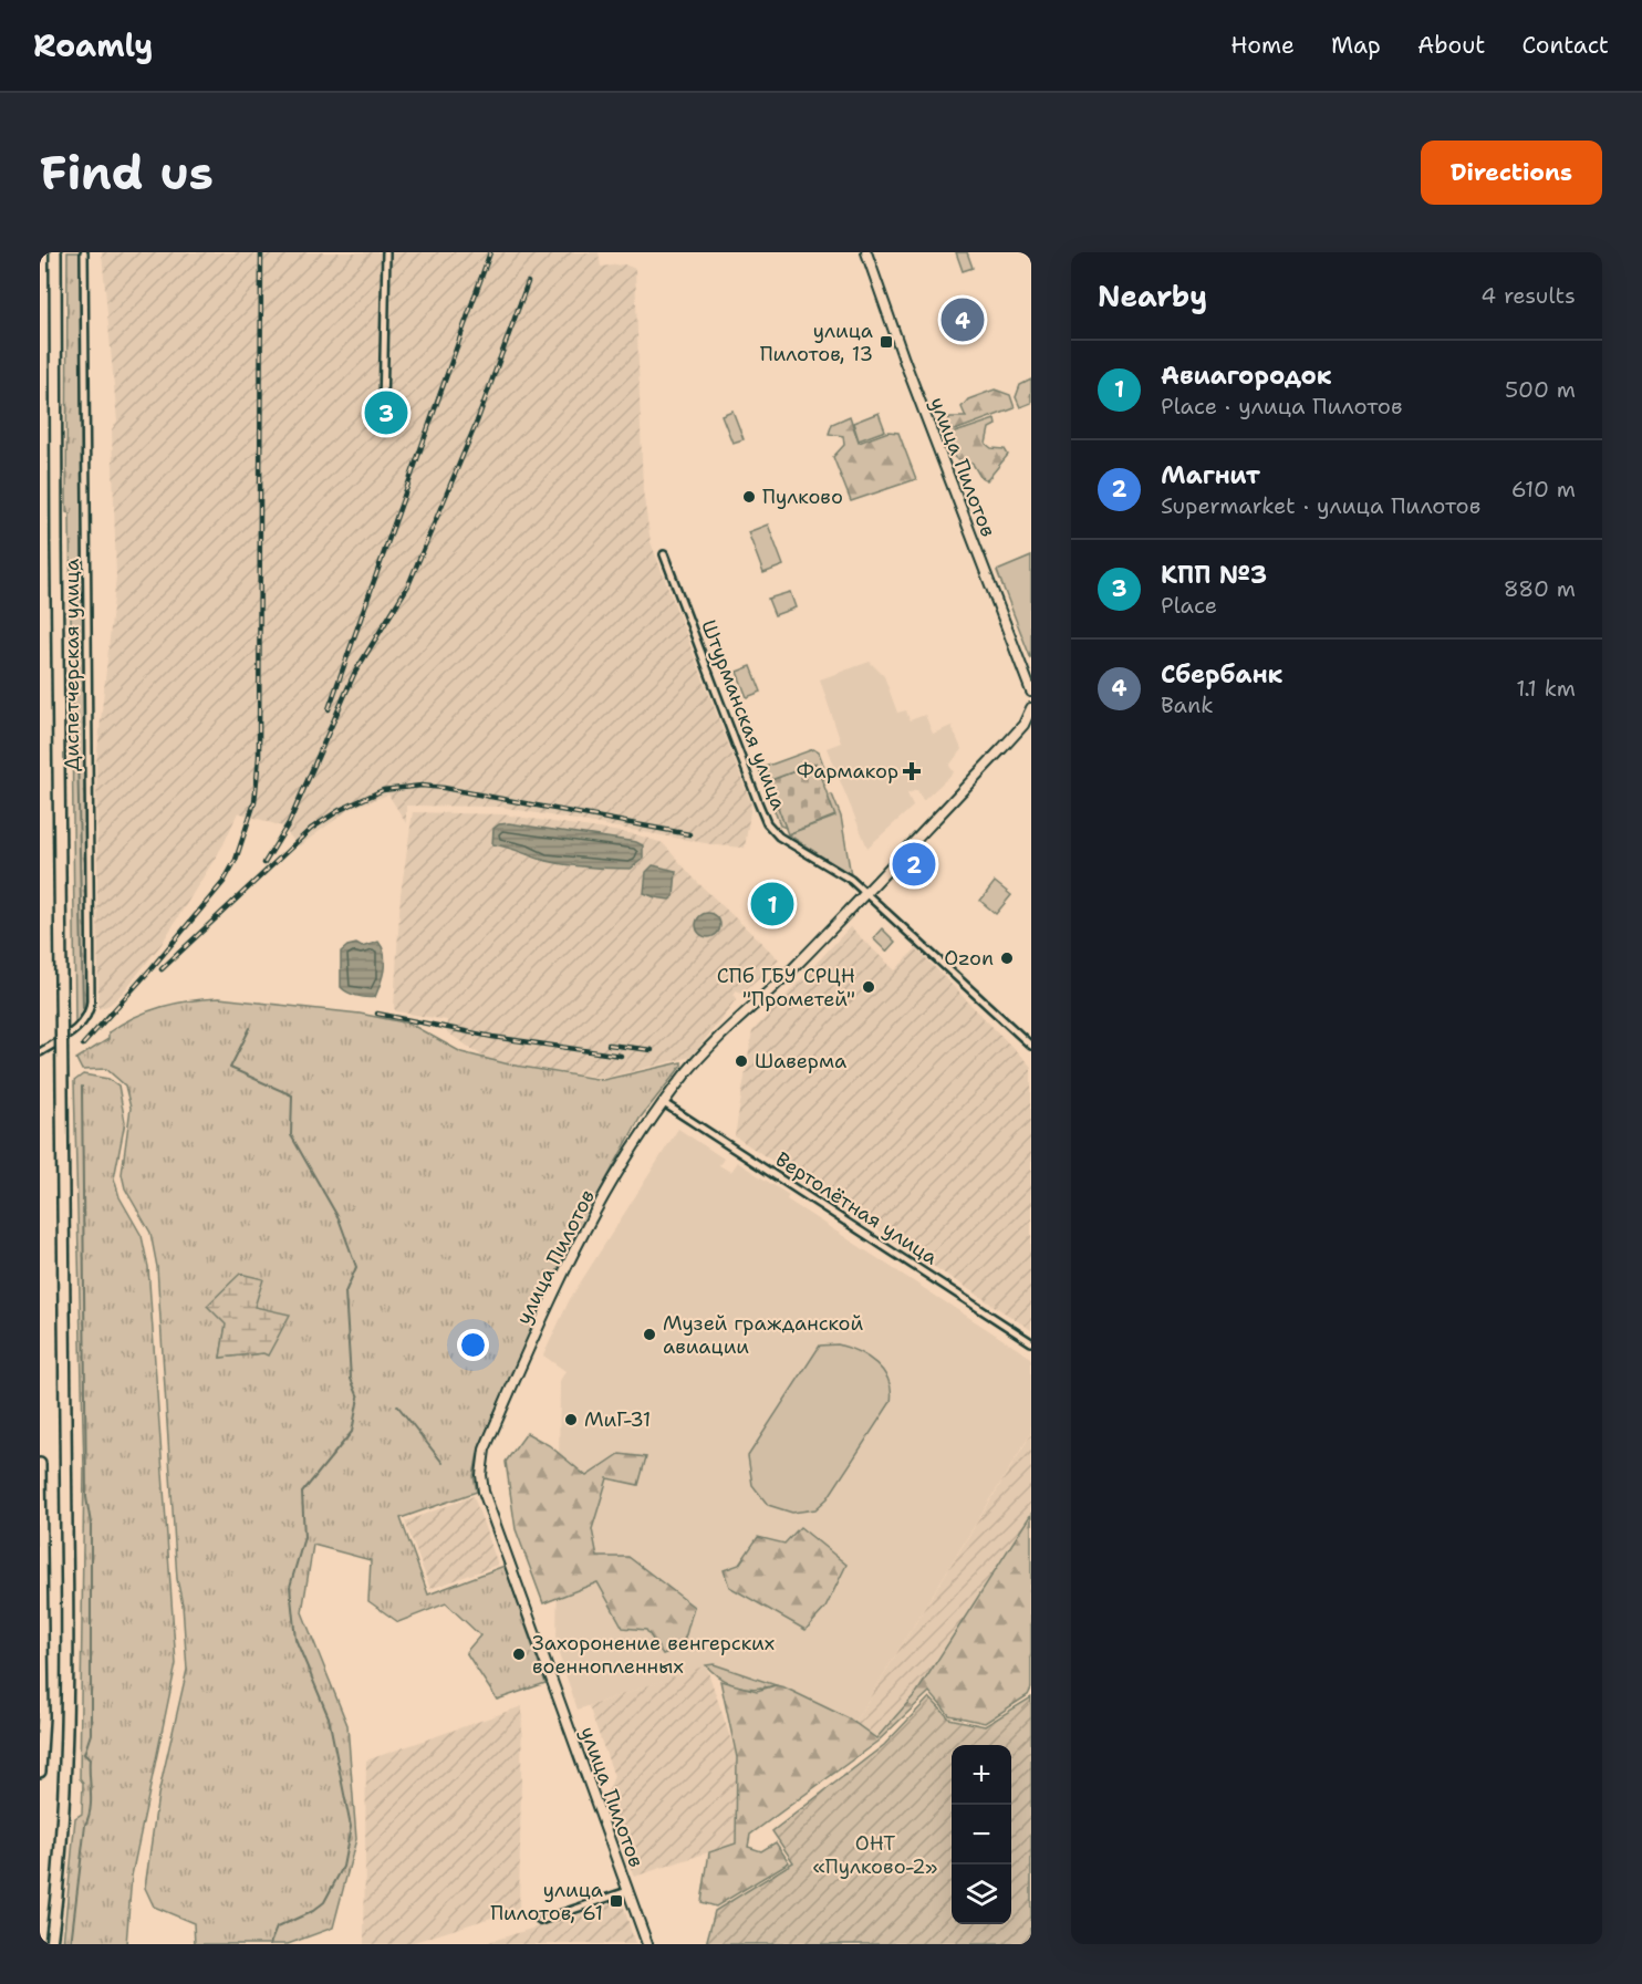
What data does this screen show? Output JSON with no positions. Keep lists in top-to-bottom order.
{
  "streets": {
    "street": [
      "улица Пилотов",
      "Диспетчерская улица",
      "Штурманская улица",
      "Вертолётная улица"
    ]
  },
  "crossings": [
    ["улица Пилотов", "Штурманская улица"],
    ["улица Пилотов", "Вертолётная улица"]
  ],
  "parks": ["ОНТ «Пулково-2»"],
  "places": {
    "transit": ["улица Пилотов, 13", "улица Пилотов, 61"],
    "other": [
      "Пулково",
      "Ozon",
      "СПб ГБУ СРЦН \"Прометей\"",
      "Шаверма",
      "Музей гражданской авиации",
      "МиГ-31",
      "Захоронение венгерских военнопленных"
    ],
    "health": ["Фармакор"]
  },
  "page": {
    "header": "Roamly",
    "nav": [
      "Home",
      "Map",
      "About",
      "Contact"
    ],
    "buttons": "Directions",
    "title": "Find us",
    "heading": ["Nearby", "4 results"],
    "pins": [
      "4",
      "3",
      "2",
      "1"
    ],
    "list": [
      {
        "mark": "1",
        "name": "Авиагородок",
        "note": "Place · улица Пилотов",
        "value": "500 m"
      },
      {
        "mark": "2",
        "name": "Магнит",
        "note": "Supermarket · улица Пилотов",
        "value": "610 m"
      },
      {
        "mark": "3",
        "name": "КПП №3",
        "note": "Place",
        "value": "880 m"
      },
      {
        "mark": "4",
        "name": "Сбербанк",
        "note": "Bank",
        "value": "1.1 km"
      }
    ],
    "map_buttons": ["+", "−"]
  }
}
